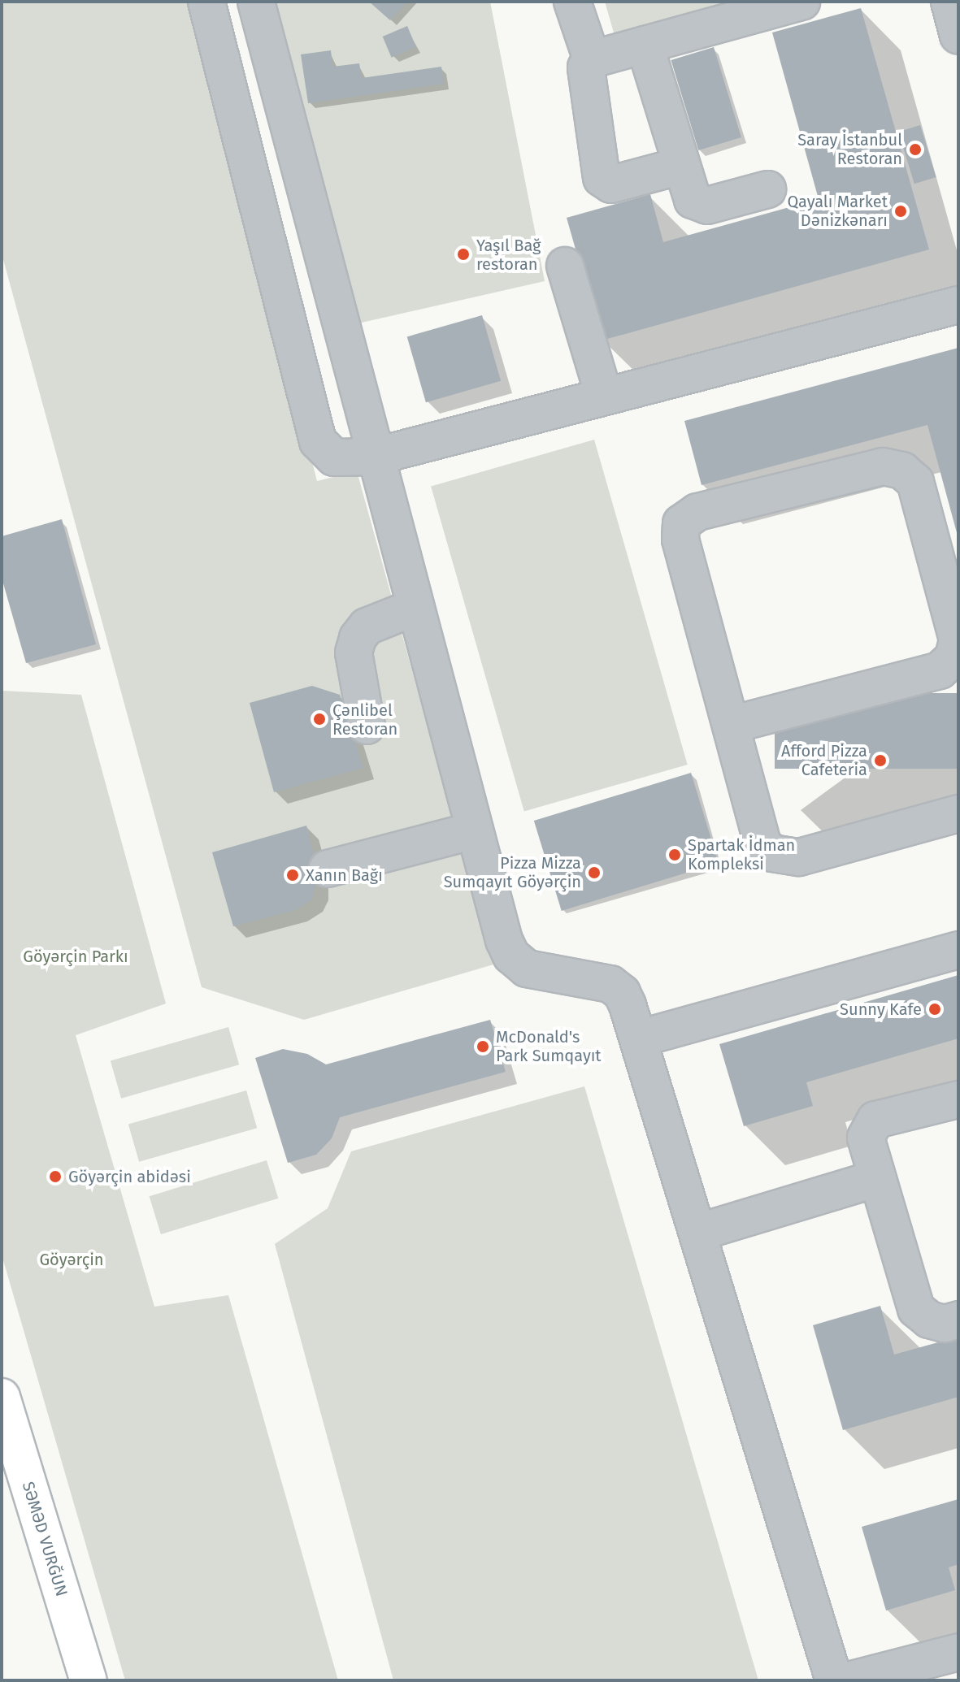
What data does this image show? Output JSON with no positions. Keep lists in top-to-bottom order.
{
  "streets": {
    "main road": ["SƏMƏD VURĞUN"]
  },
  "parks": ["Göyərçin Parkı", "Göyərçin"],
  "places": [
    "Saray İstanbul Restoran",
    "Qayalı Market Dənizkənarı",
    "Yaşıl Bağ restoran",
    "Çənlibel Restoran",
    "Afford Pizza Cafeteria",
    "Spartak İdman Kompleksi",
    "Pizza Mizza Sumqayıt Göyərçin",
    "Xanın Bağı",
    "Sunny Kafe",
    "McDonald's Park Sumqayıt",
    "Göyərçin abidəsi"
  ]
}
